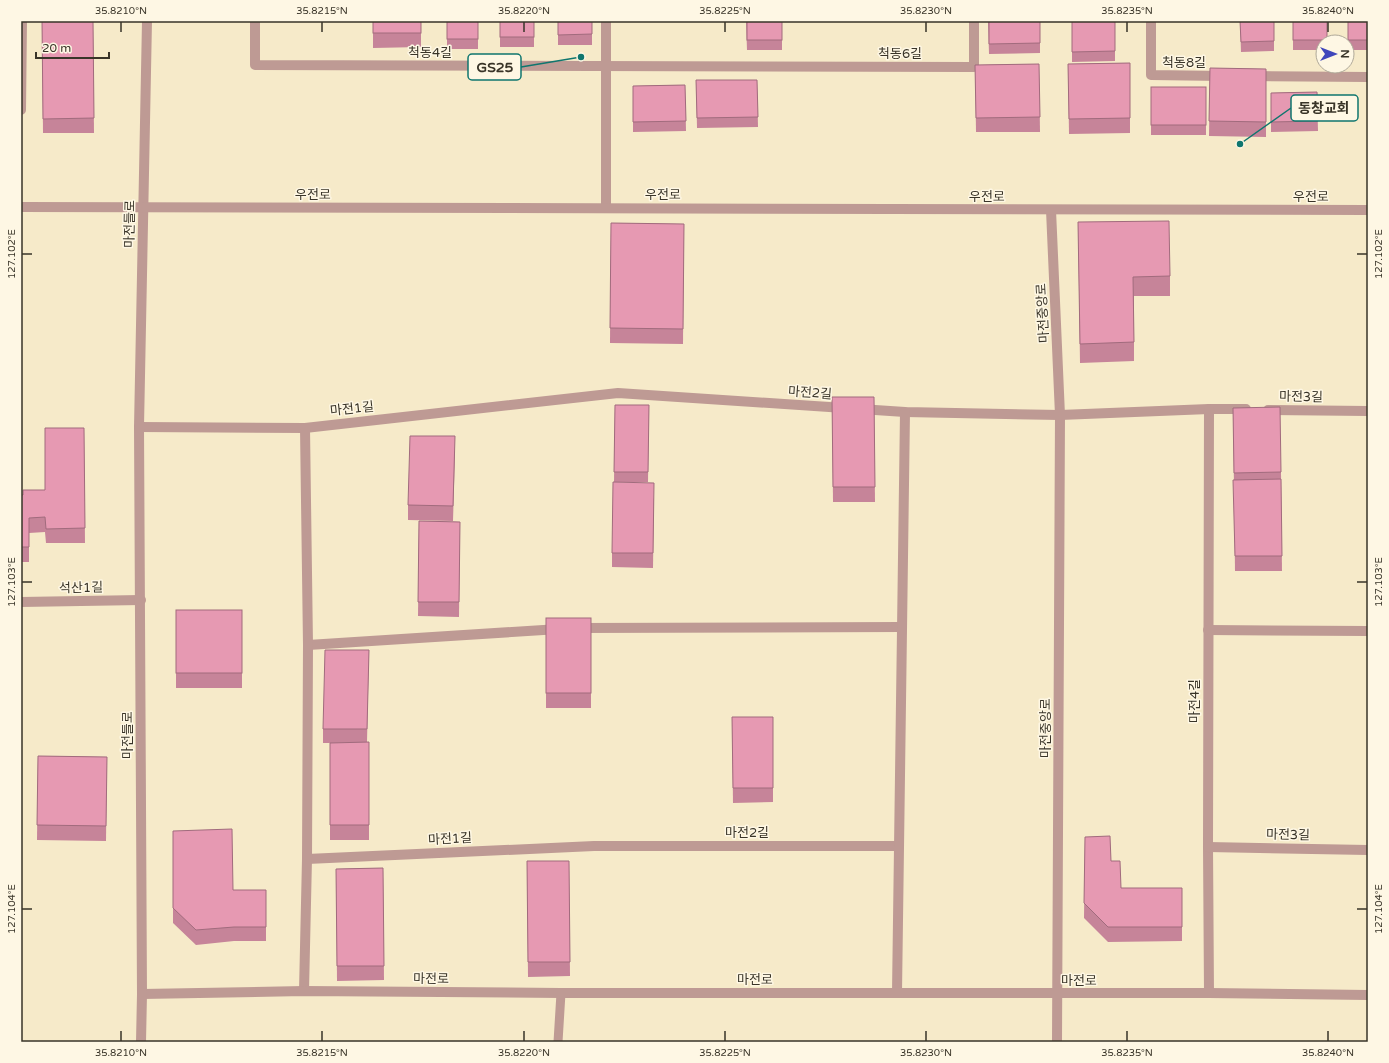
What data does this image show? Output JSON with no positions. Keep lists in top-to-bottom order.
{
  "streets": {
    "street": [
      "척동4길",
      "척동6길",
      "척동8길",
      "우전로",
      "마전들로",
      "마전중앙로",
      "마전2길",
      "마전3길",
      "마전1길",
      "석산1길",
      "마전4길",
      "마전로"
    ]
  },
  "crossings": [
    ["척동4길", "척동6길"],
    ["우전로", "마전들로"],
    ["우전로", "마전중앙로"],
    ["마전들로", "석산1길"],
    ["마전들로", "마전로"],
    ["마전중앙로", "마전로"],
    ["마전2길", "마전1길"],
    ["마전3길", "마전4길"],
    ["마전4길", "마전로"]
  ],
  "places": ["GS25", "동창교회"],
  "scale_bar": "20 m",
  "north": "right",
  "coordinates": [
    "35.8210°N",
    "35.8215°N",
    "35.8220°N",
    "35.8225°N",
    "35.8230°N",
    "35.8235°N",
    "35.8240°N",
    "127.102°E",
    "127.103°E",
    "127.104°E"
  ]
}
